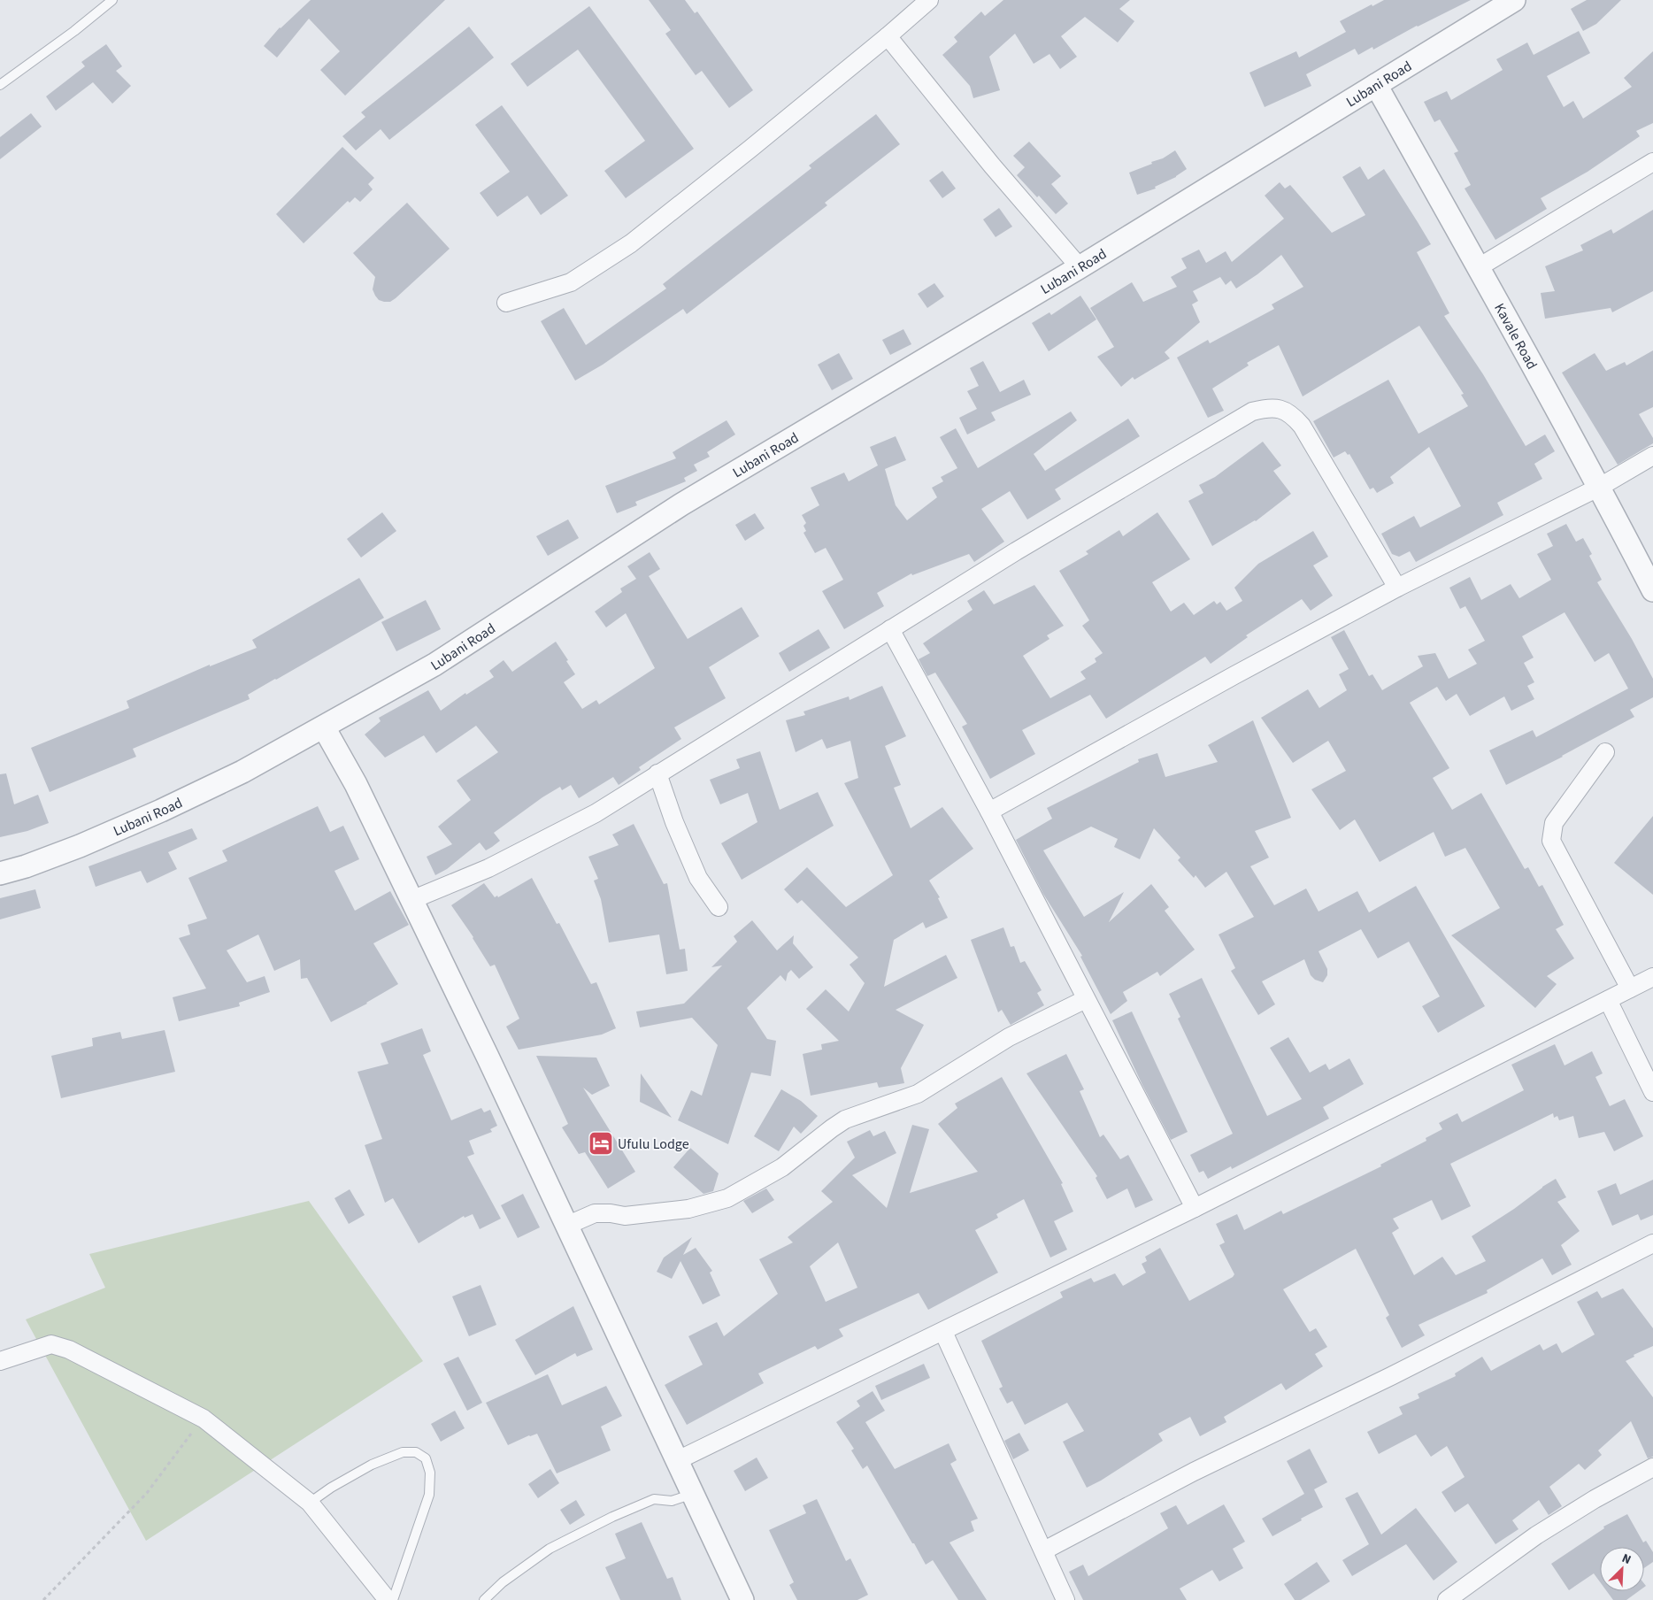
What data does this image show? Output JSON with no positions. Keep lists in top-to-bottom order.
{
  "streets": {
    "street": ["Lubani Road", "Kavale Road"]
  },
  "crossings": [
    ["Lubani Road", "Kavale Road"]
  ],
  "places": {
    "hotel": ["Ufulu Lodge"]
  },
  "north": "top right"
}
